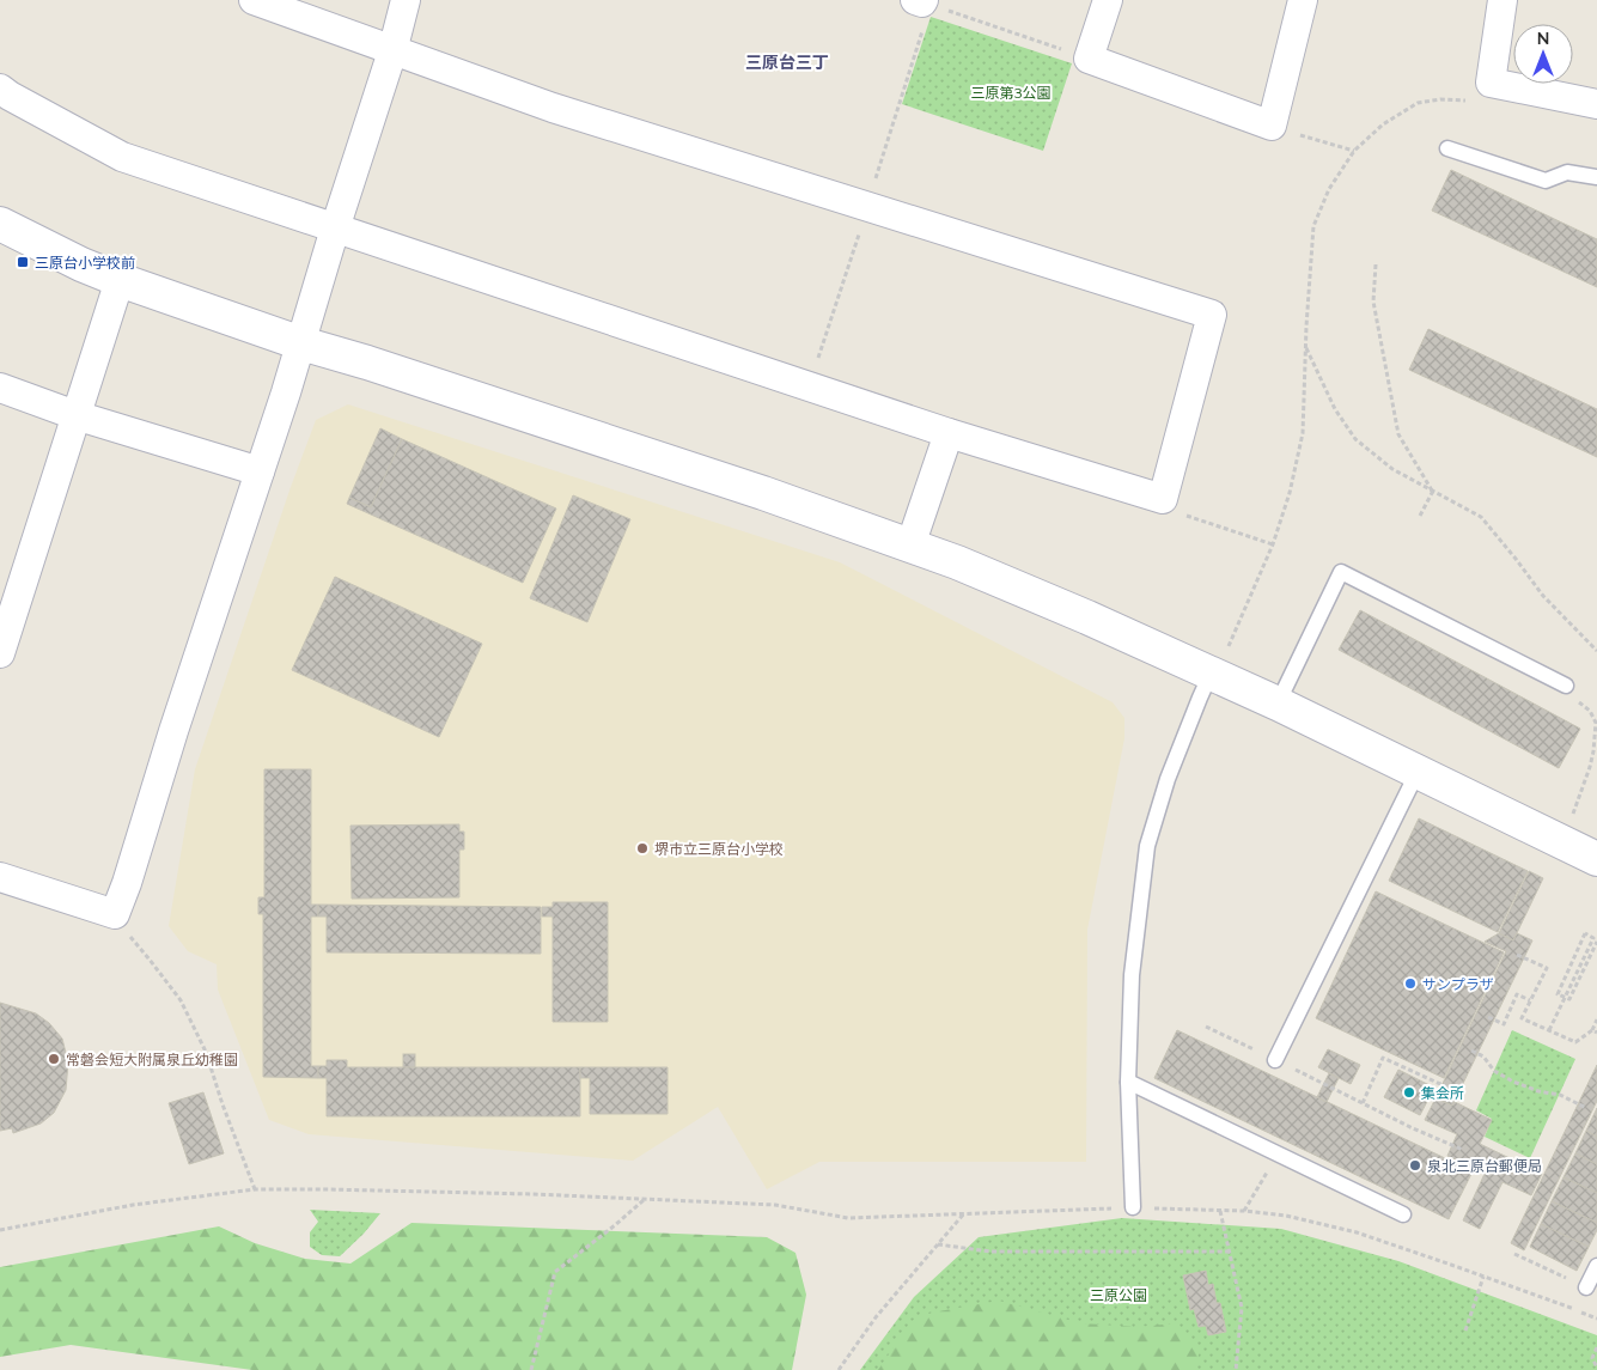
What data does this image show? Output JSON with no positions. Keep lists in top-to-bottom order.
{
  "districts": ["三原台三丁"],
  "parks": ["三原第3公園", "三原公園"],
  "places": {
    "transit": ["三原台小学校前"],
    "other": [
      "堺市立三原台小学校",
      "サンプラザ",
      "常磐会短大附属泉丘幼稚園",
      "集会所",
      "泉北三原台郵便局"
    ]
  },
  "north": "top"
}
